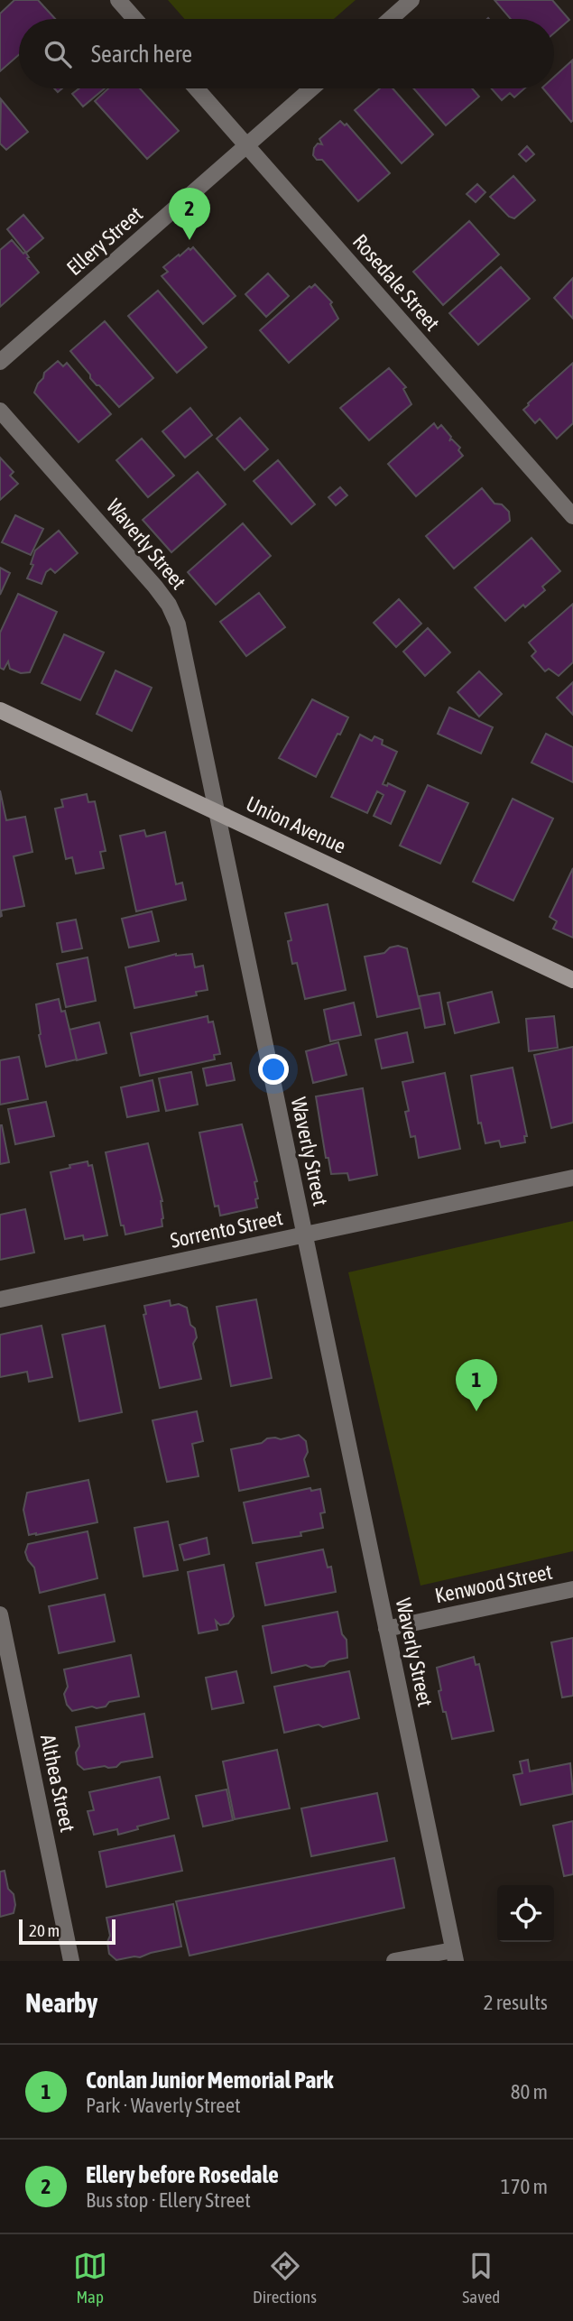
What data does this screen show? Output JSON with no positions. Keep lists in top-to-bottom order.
{
  "streets": {
    "main road": ["Union Avenue"],
    "street": [
      "Ellery Street",
      "Rosedale Street",
      "Waverly Street",
      "Sorrento Street",
      "Kenwood Street",
      "Althea Street"
    ]
  },
  "crossings": [
    ["Ellery Street", "Rosedale Street"],
    ["Waverly Street", "Union Avenue"],
    ["Waverly Street", "Sorrento Street"],
    ["Waverly Street", "Kenwood Street"]
  ],
  "scale_bar": "20 m",
  "page": {
    "search": "Search here",
    "pins": ["2", "1"],
    "scale": "20 m",
    "heading": ["Nearby", "2 results"],
    "list": [
      {
        "mark": "1",
        "name": "Conlan Junior Memorial Park",
        "note": "Park · Waverly Street",
        "value": "80 m"
      },
      {
        "mark": "2",
        "name": "Ellery before Rosedale",
        "note": "Bus stop · Ellery Street",
        "value": "170 m"
      }
    ],
    "nav": ["Map", "Directions", "Saved"]
  }
}
